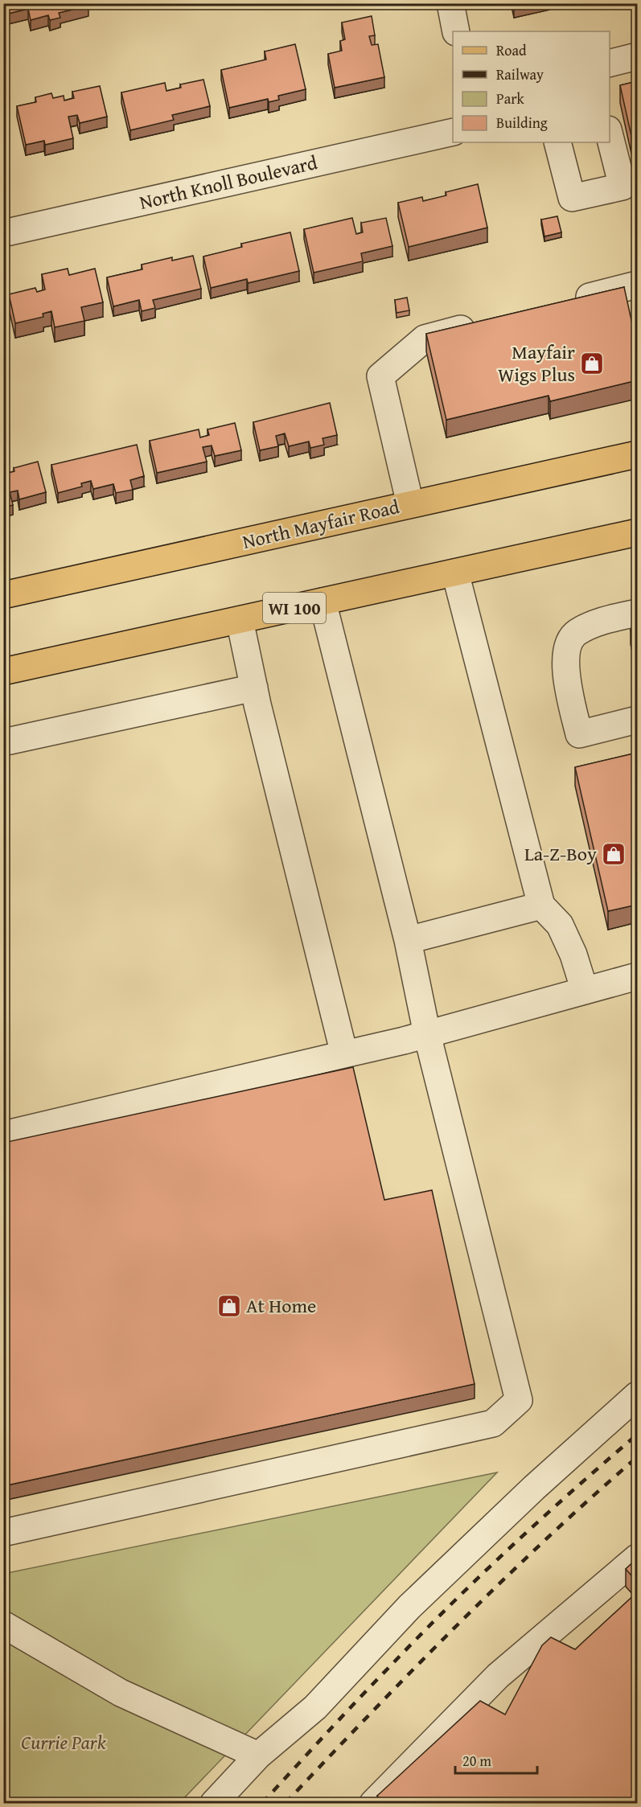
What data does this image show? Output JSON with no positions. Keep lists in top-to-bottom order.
{
  "streets": {
    "main road": ["North Mayfair Road", "WI 100"],
    "street": ["North Knoll Boulevard"]
  },
  "parks": ["Currie Park"],
  "places": {
    "shop": ["Mayfair Wigs Plus", "La-Z-Boy", "At Home"]
  },
  "legend": [
    "Road",
    "Railway",
    "Park",
    "Building"
  ],
  "scale_bar": "20 m"
}
